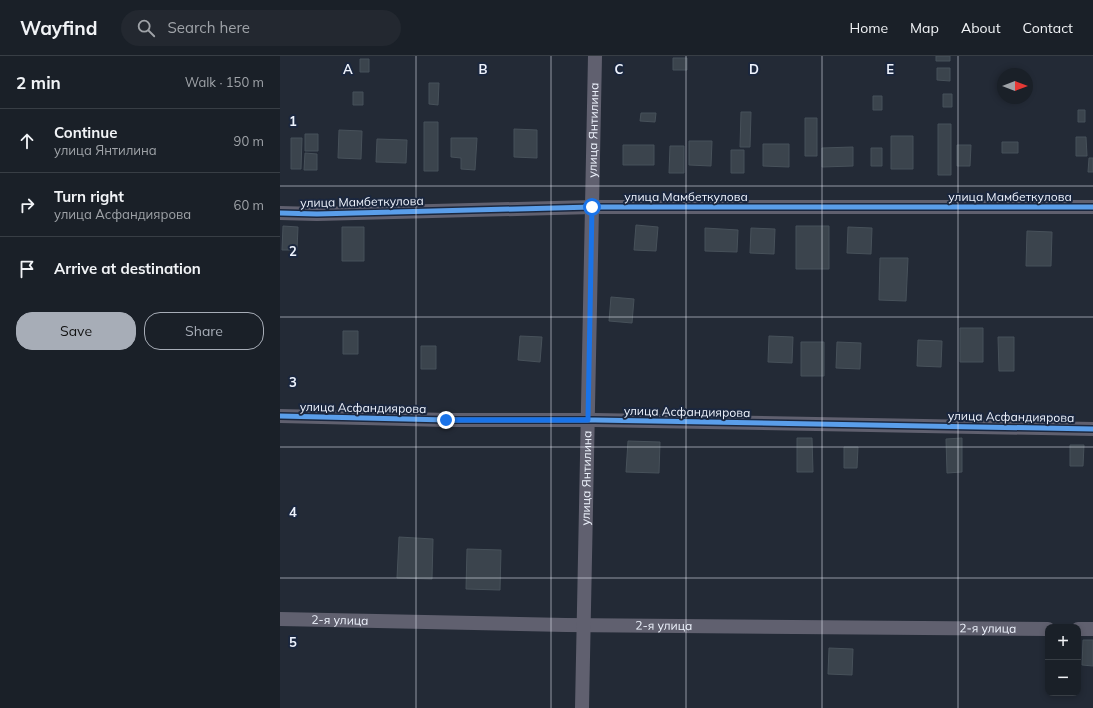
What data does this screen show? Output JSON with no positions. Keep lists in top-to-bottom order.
{
  "streets": {
    "street": [
      "улица Янтилина",
      "улица Мамбеткулова",
      "улица Асфандиярова",
      "2-я улица"
    ]
  },
  "crossings": [
    ["улица Янтилина", "улица Мамбеткулова"],
    ["улица Янтилина", "улица Асфандиярова"],
    ["улица Янтилина", "2-я улица"]
  ],
  "north": "right",
  "page": {
    "header": "Wayfind",
    "search": "Search here",
    "nav": [
      "Home",
      "Map",
      "About",
      "Contact"
    ],
    "heading": ["2 min", "Walk · 150 m"],
    "list": [
      ["Continue", "улица Янтилина", "90 m"],
      ["Turn right", "улица Асфандиярова", "60 m"],
      "Arrive at destination"
    ],
    "buttons": ["Save", "Share"],
    "map_buttons": ["+", "−"]
  },
  "grid": {
    "columns": [
      "A",
      "B",
      "C",
      "D",
      "E"
    ],
    "rows": [
      "1",
      "2",
      "3",
      "4",
      "5"
    ]
  }
}
